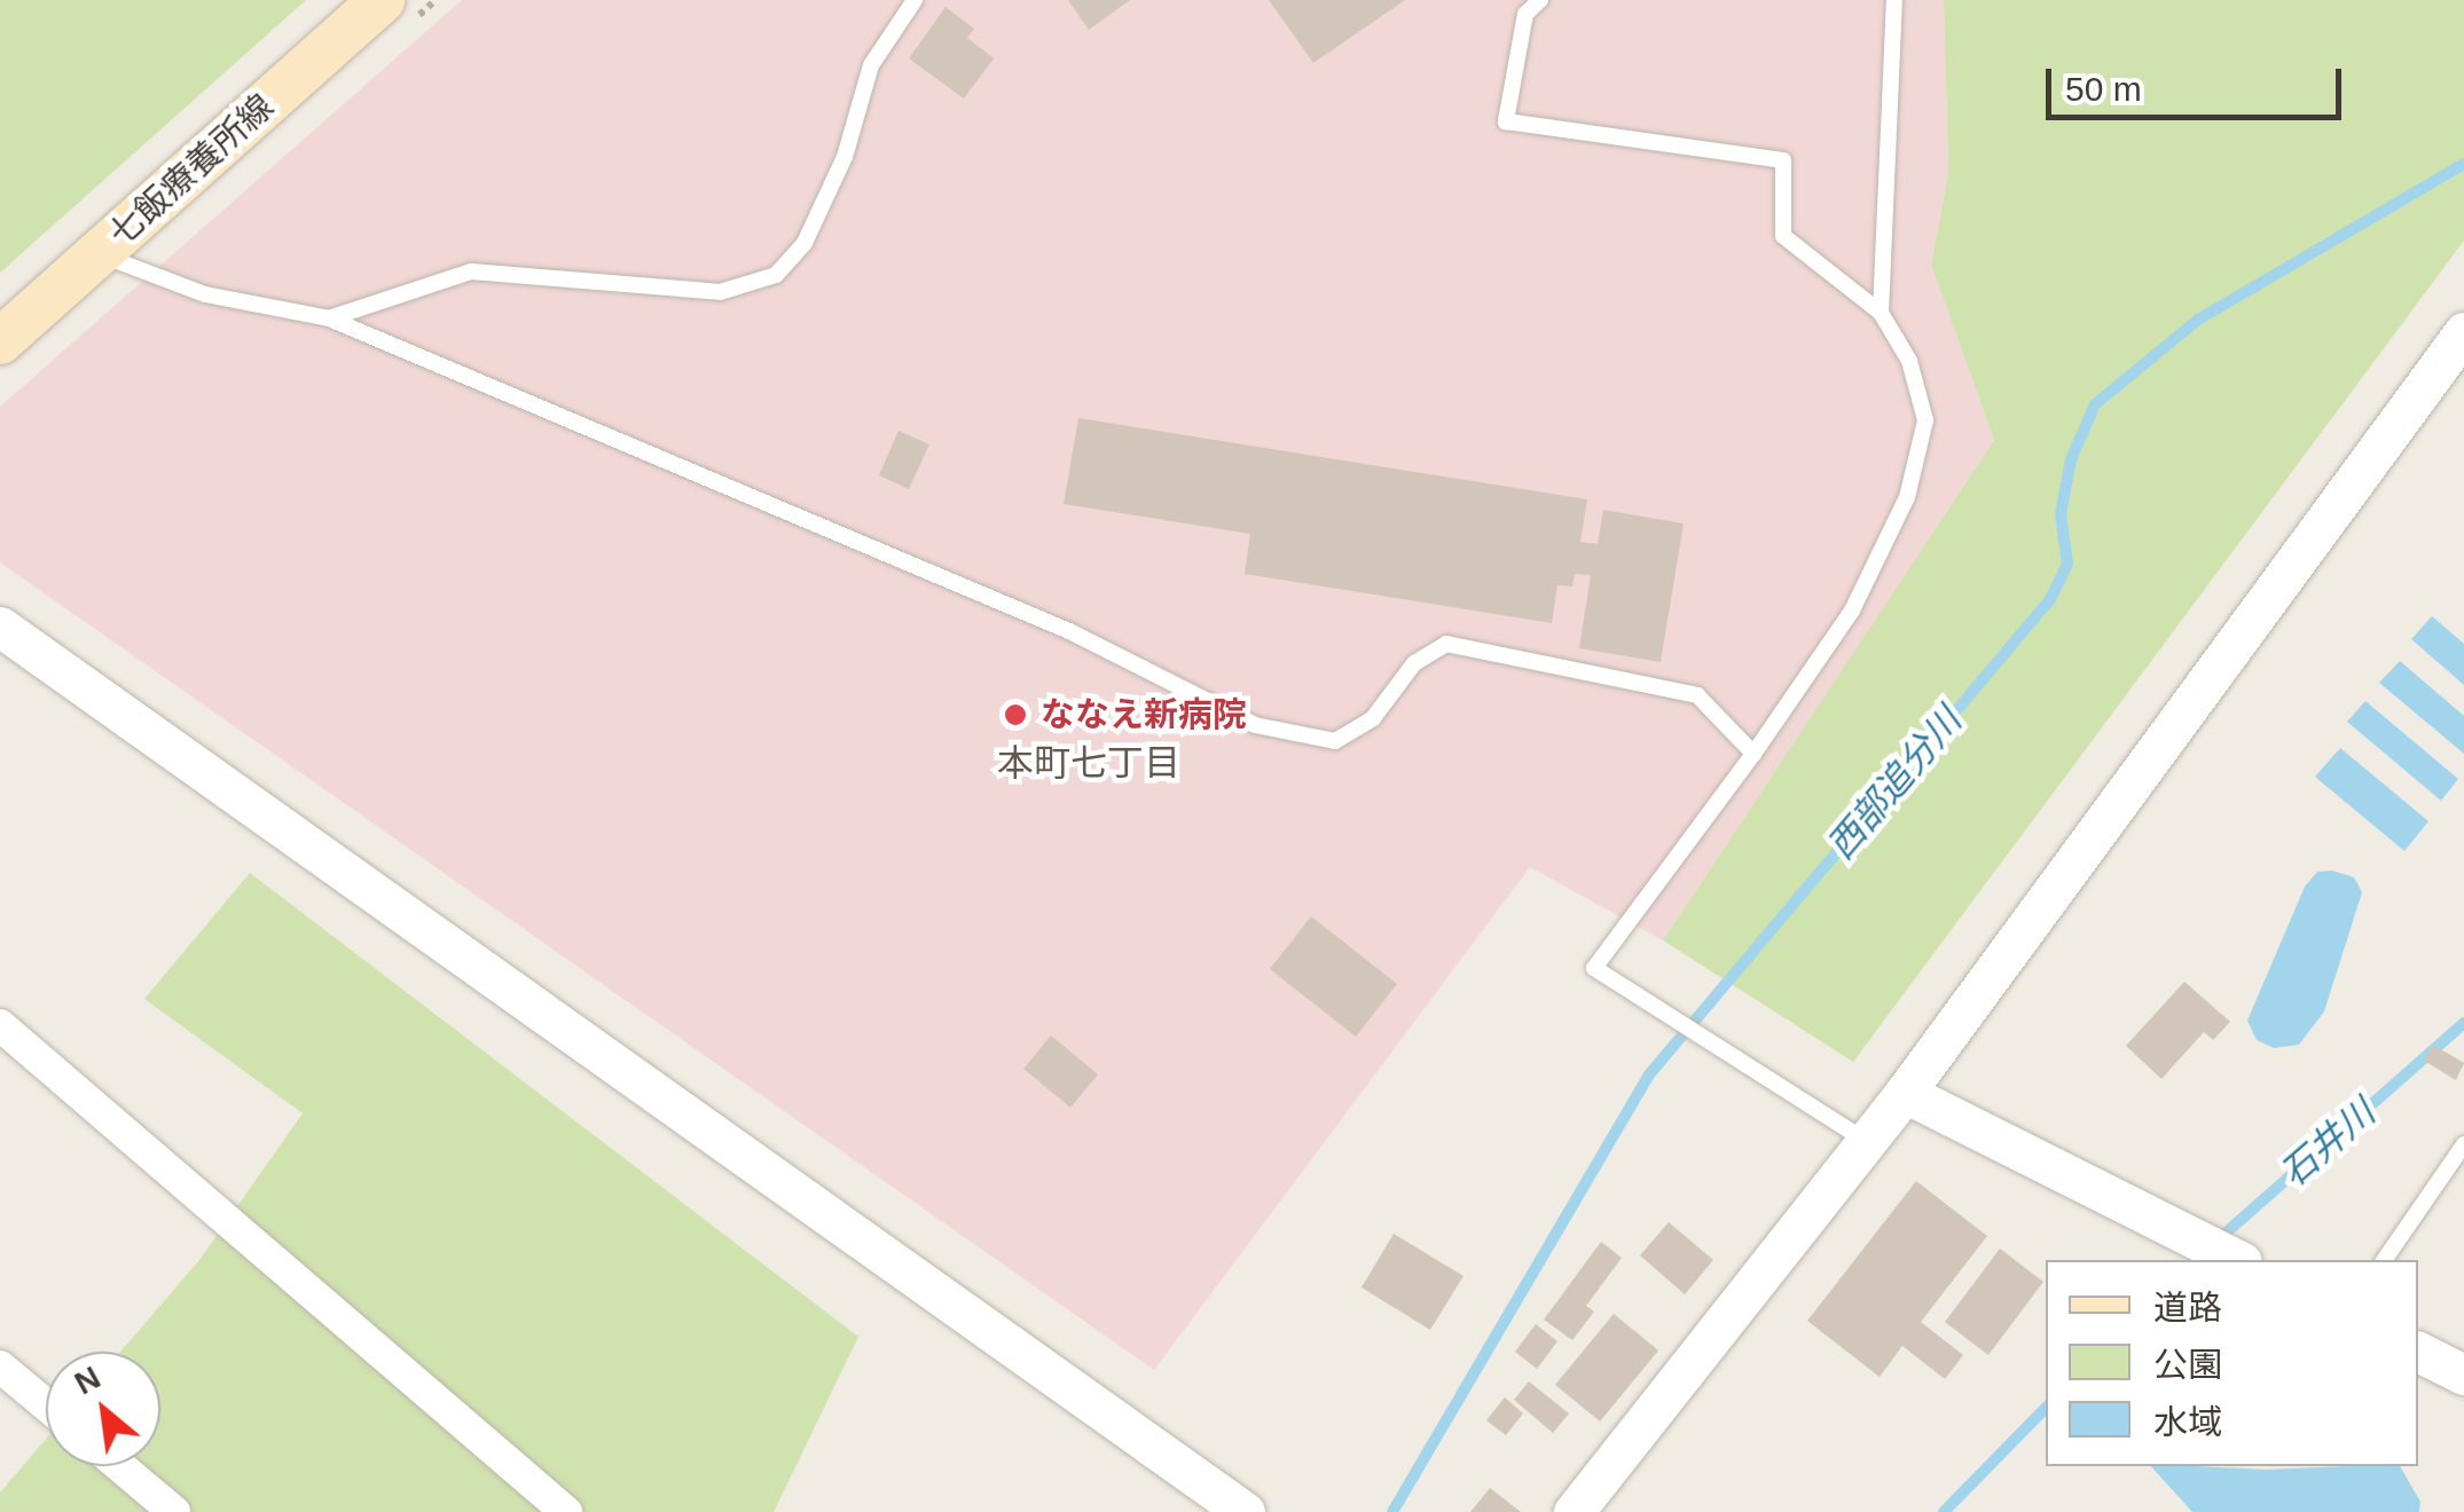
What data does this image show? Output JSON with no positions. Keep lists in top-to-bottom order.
{
  "streets": {
    "main road": ["七飯療養所線"]
  },
  "districts": ["本町七丁目"],
  "water": ["西部追分川", "石井川"],
  "places": ["ななえ新病院"],
  "legend": ["道路", "公園", "水域"],
  "scale_bar": "50 m",
  "north": "top left"
}
